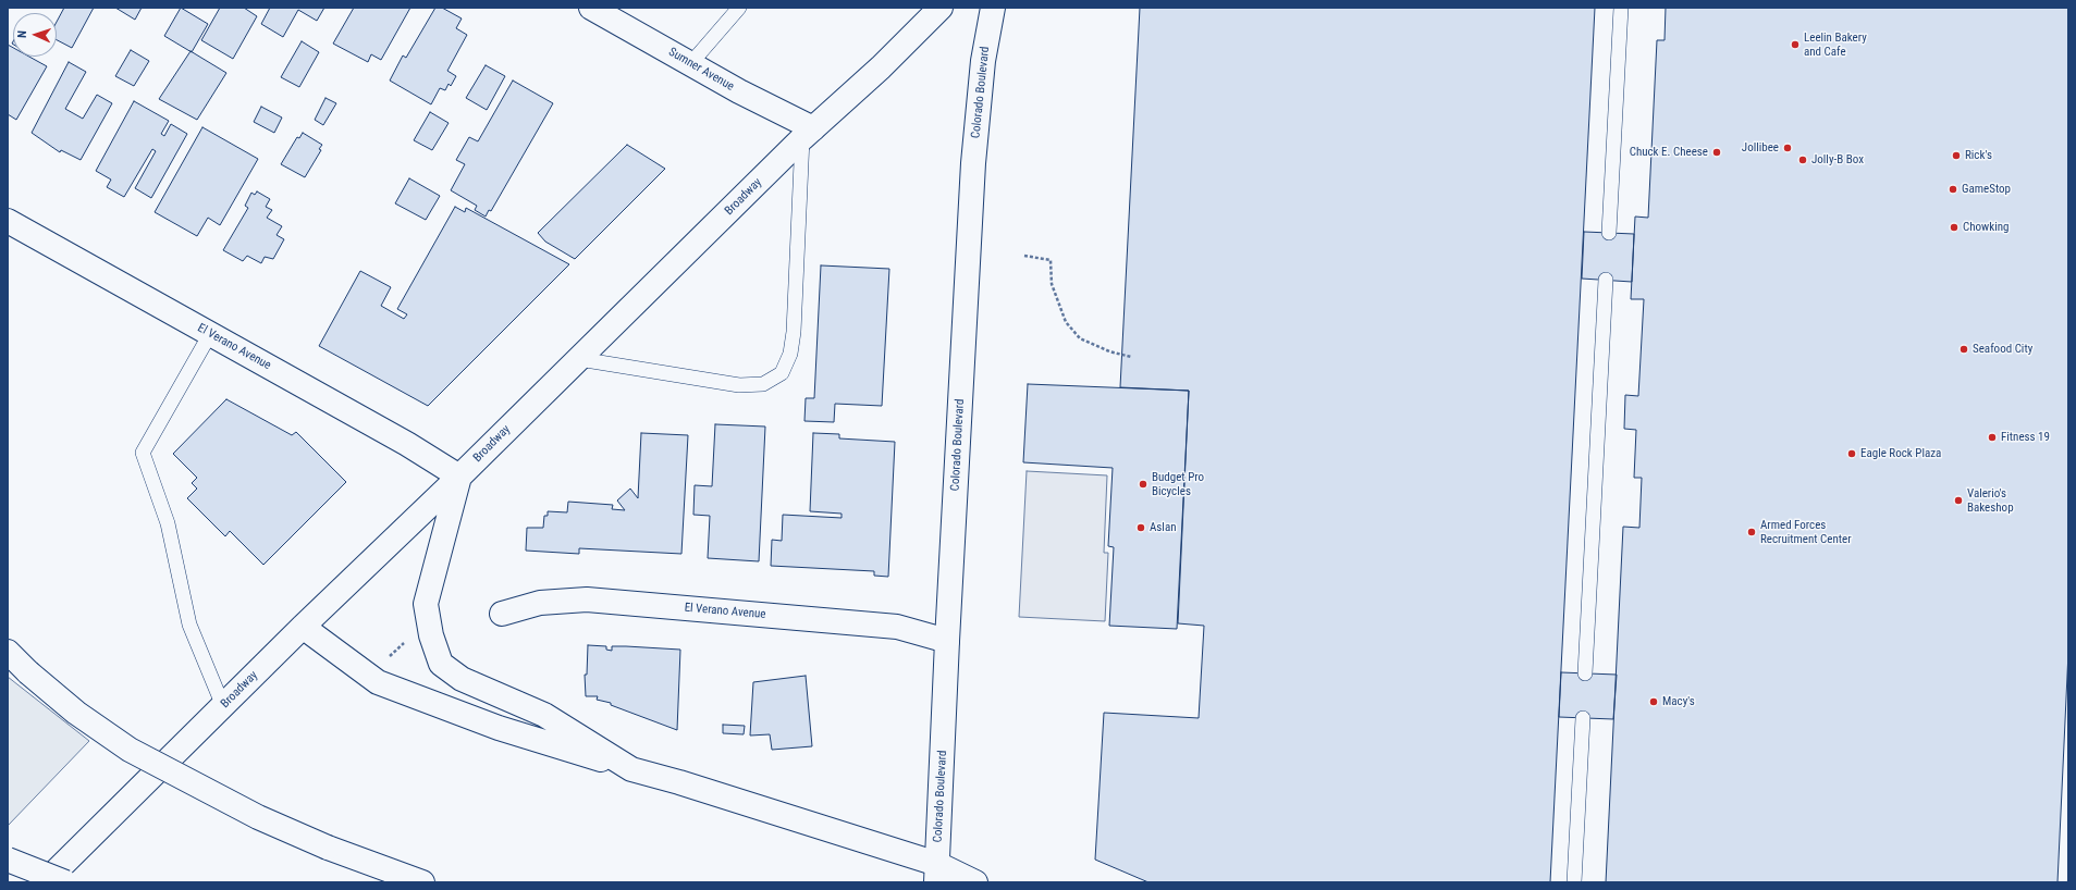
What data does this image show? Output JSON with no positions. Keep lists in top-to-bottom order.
{
  "streets": {
    "main road": [
      "Sumner Avenue",
      "Colorado Boulevard",
      "Broadway",
      "El Verano Avenue"
    ]
  },
  "crossings": [
    ["Sumner Avenue", "Broadway"],
    ["Colorado Boulevard", "El Verano Avenue"],
    ["Broadway", "El Verano Avenue"]
  ],
  "places": [
    "Leelin Bakery and Cafe",
    "Jollibee",
    "Chuck E. Cheese",
    "Rick's",
    "Jolly-B Box",
    "GameStop",
    "Chowking",
    "Seafood City",
    "Fitness 19",
    "Eagle Rock Plaza",
    "Budget Pro Bicycles",
    "Valerio's Bakeshop",
    "Aslan",
    "Armed Forces Recruitment Center",
    "Macy's"
  ],
  "north": "left"
}
